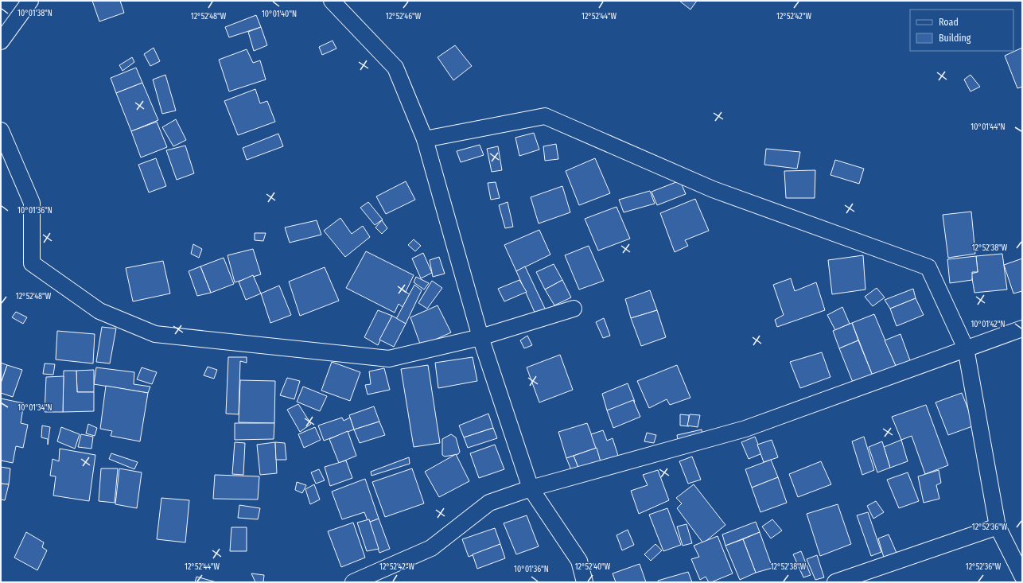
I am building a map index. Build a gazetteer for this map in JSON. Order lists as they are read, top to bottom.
{
  "legend": ["Road", "Building"],
  "coordinates": [
    "10°01'38\"N",
    "10°01'40\"N",
    "12°52'48\"W",
    "12°52'46\"W",
    "12°52'44\"W",
    "12°52'42\"W",
    "10°01'44\"N",
    "10°01'36\"N",
    "12°52'38\"W",
    "10°01'42\"N",
    "10°01'34\"N",
    "12°52'36\"W",
    "12°52'40\"W"
  ]
}
